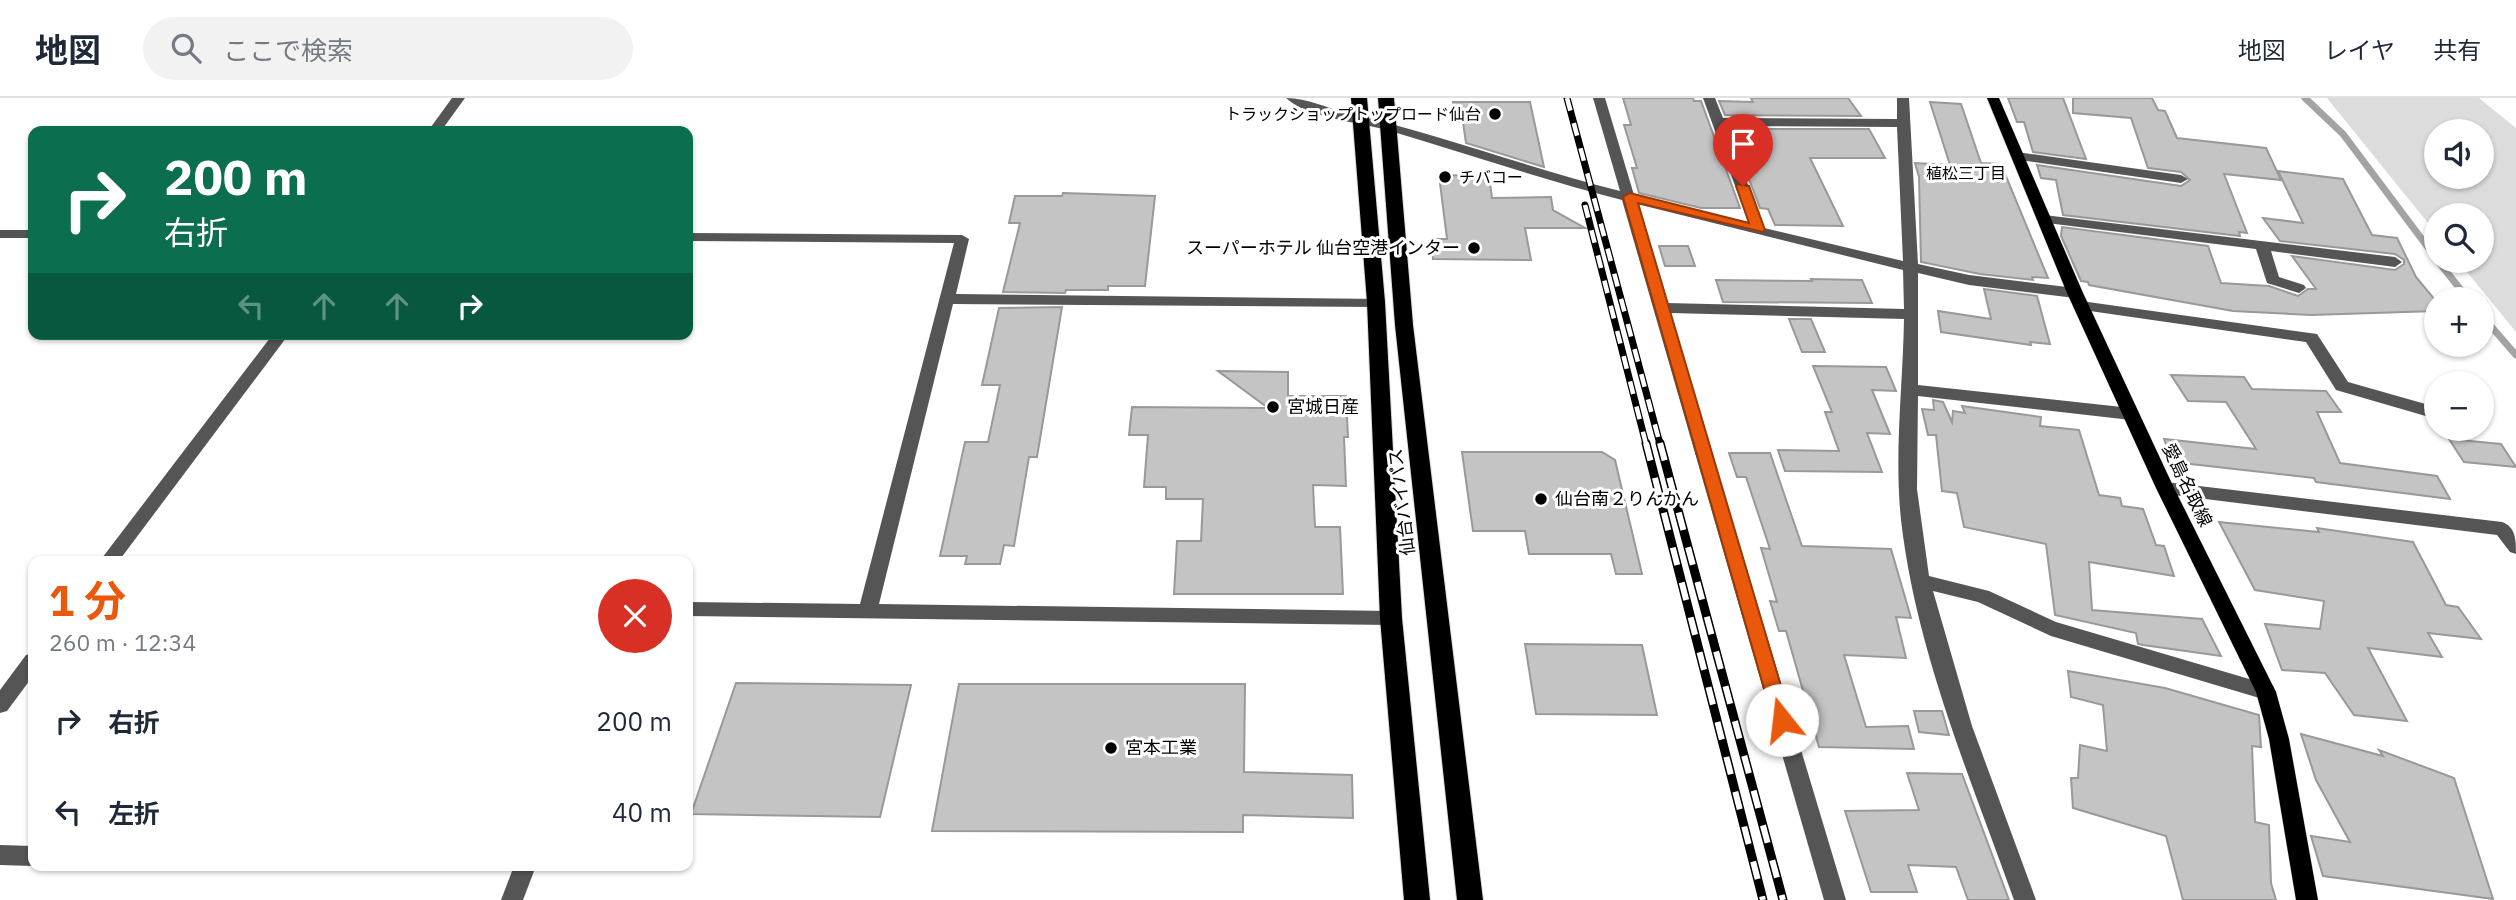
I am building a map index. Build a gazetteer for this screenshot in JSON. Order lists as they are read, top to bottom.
{
  "streets": {
    "highway": ["仙台バイパス"],
    "main road": ["愛島名取線"]
  },
  "districts": ["植松三丁目"],
  "places": [
    "トラックショップトップロード仙台",
    "チバコー",
    "スーパーホテル 仙台空港インター",
    "宮城日産",
    "仙台南２りんかん",
    "宮本工業"
  ],
  "page": {
    "header": "地図",
    "search": "ここで検索",
    "nav": ["地図", "レイヤ", "共有"],
    "map_buttons": ["+", "−"],
    "turn": ["200 m", "右折"],
    "heading": ["1 分", "260 m · 12:34"],
    "list": [
      {
        "name": "右折",
        "value": "200 m"
      },
      {
        "name": "左折",
        "value": "40 m"
      }
    ]
  }
}
